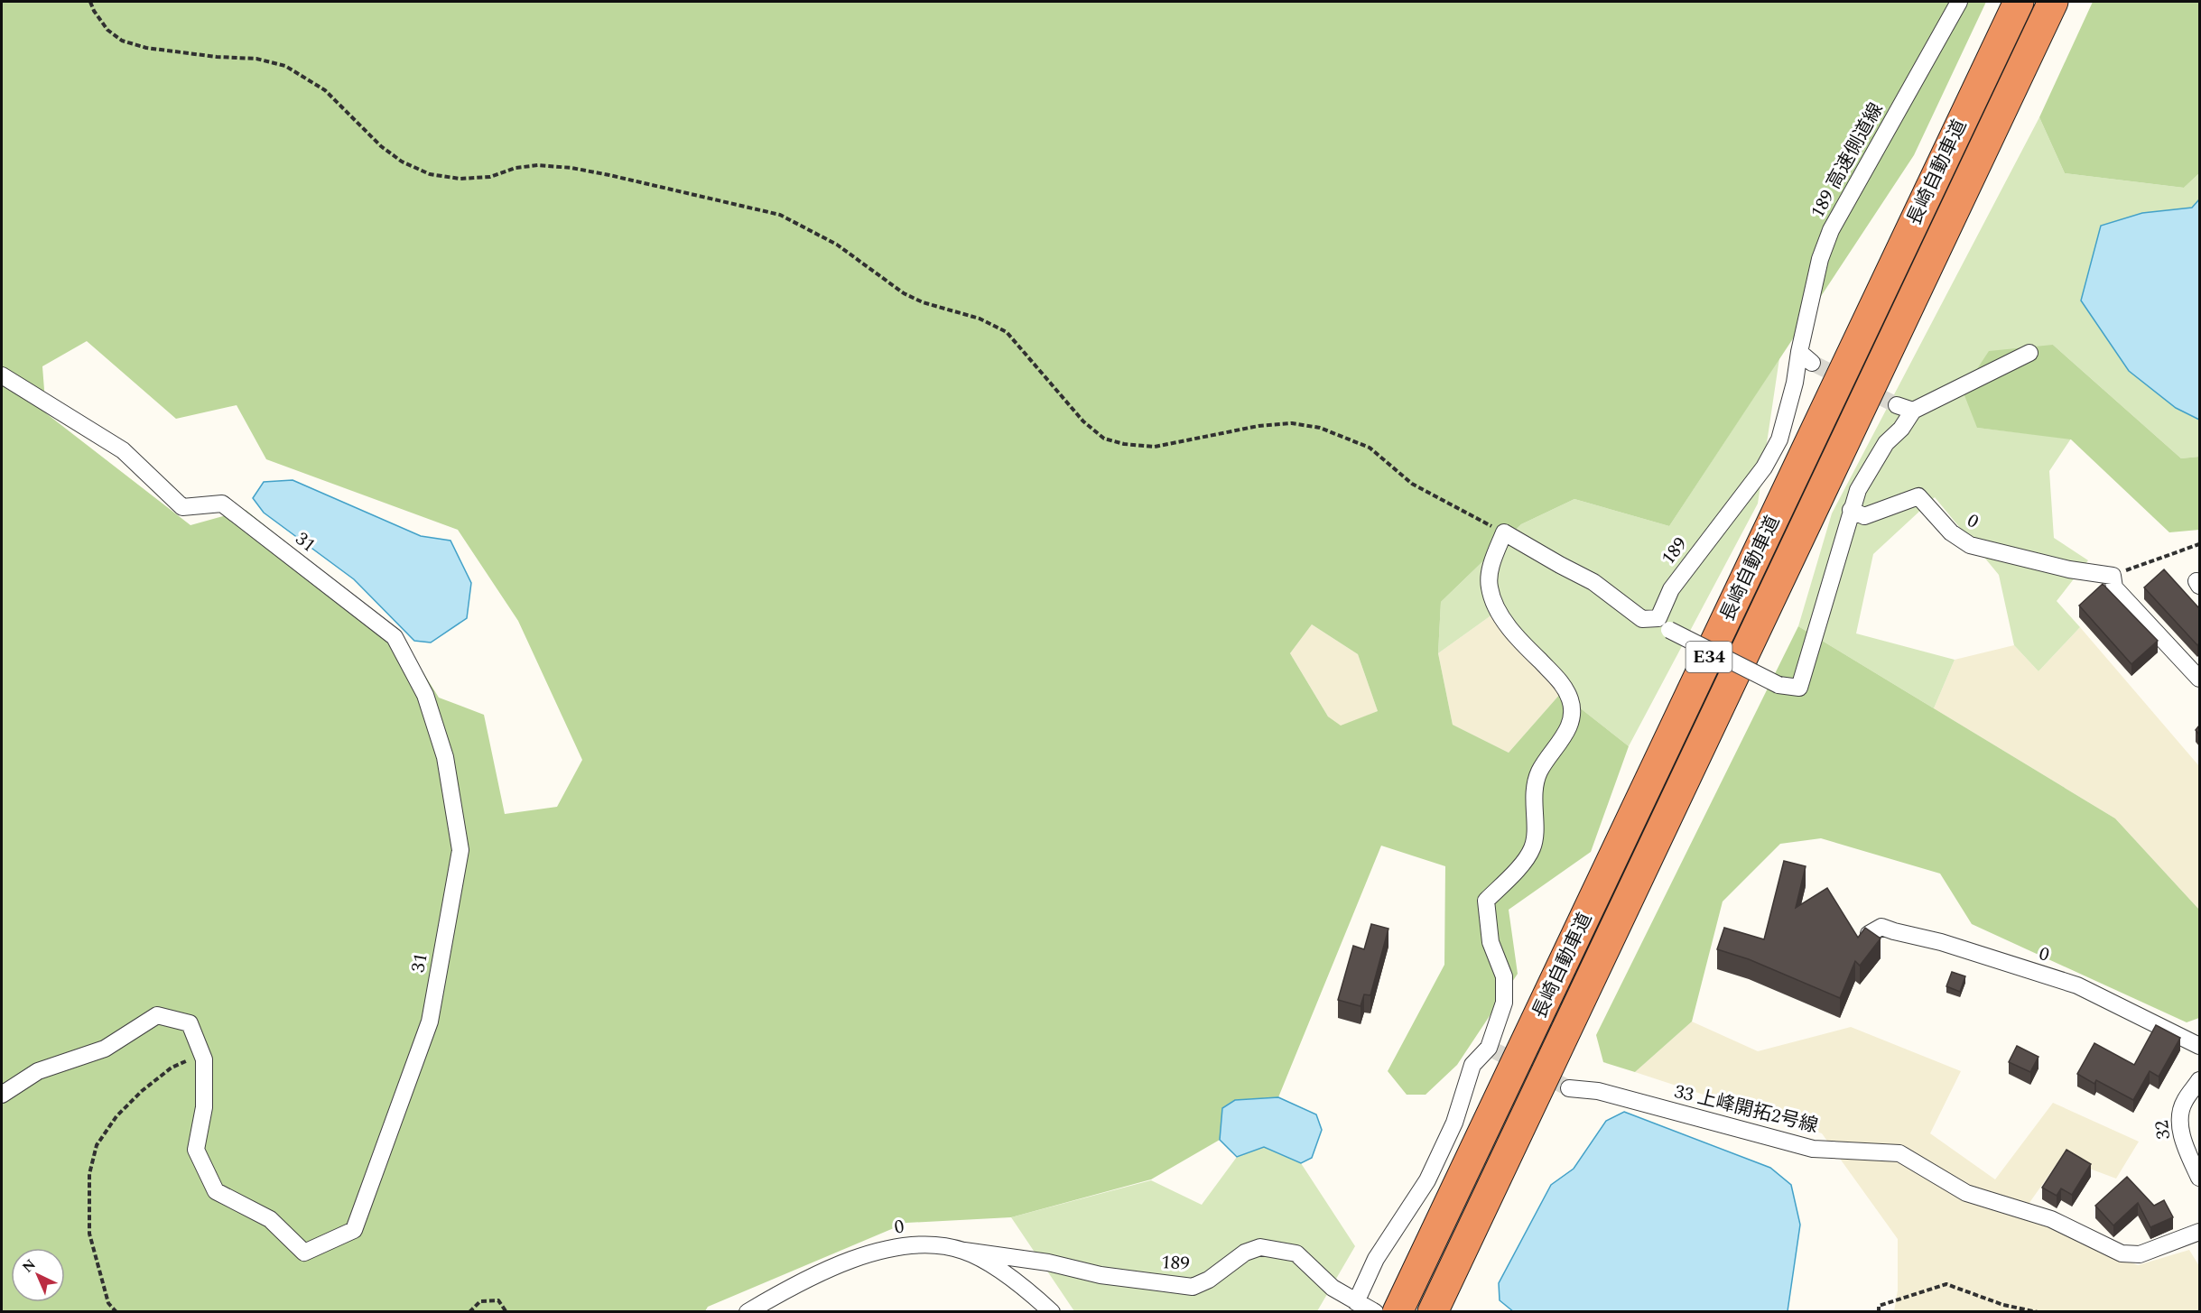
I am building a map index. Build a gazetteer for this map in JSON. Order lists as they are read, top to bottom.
{
  "streets": {
    "highway": ["長崎自動車道", "E34"],
    "street": [
      "189 高速側道線",
      "0",
      "31",
      "189",
      "33 上峰開拓2号線",
      "32"
    ]
  },
  "crossings": [
    ["189 高速側道線", "189"],
    ["0", "189"]
  ],
  "north": "top left"
}
